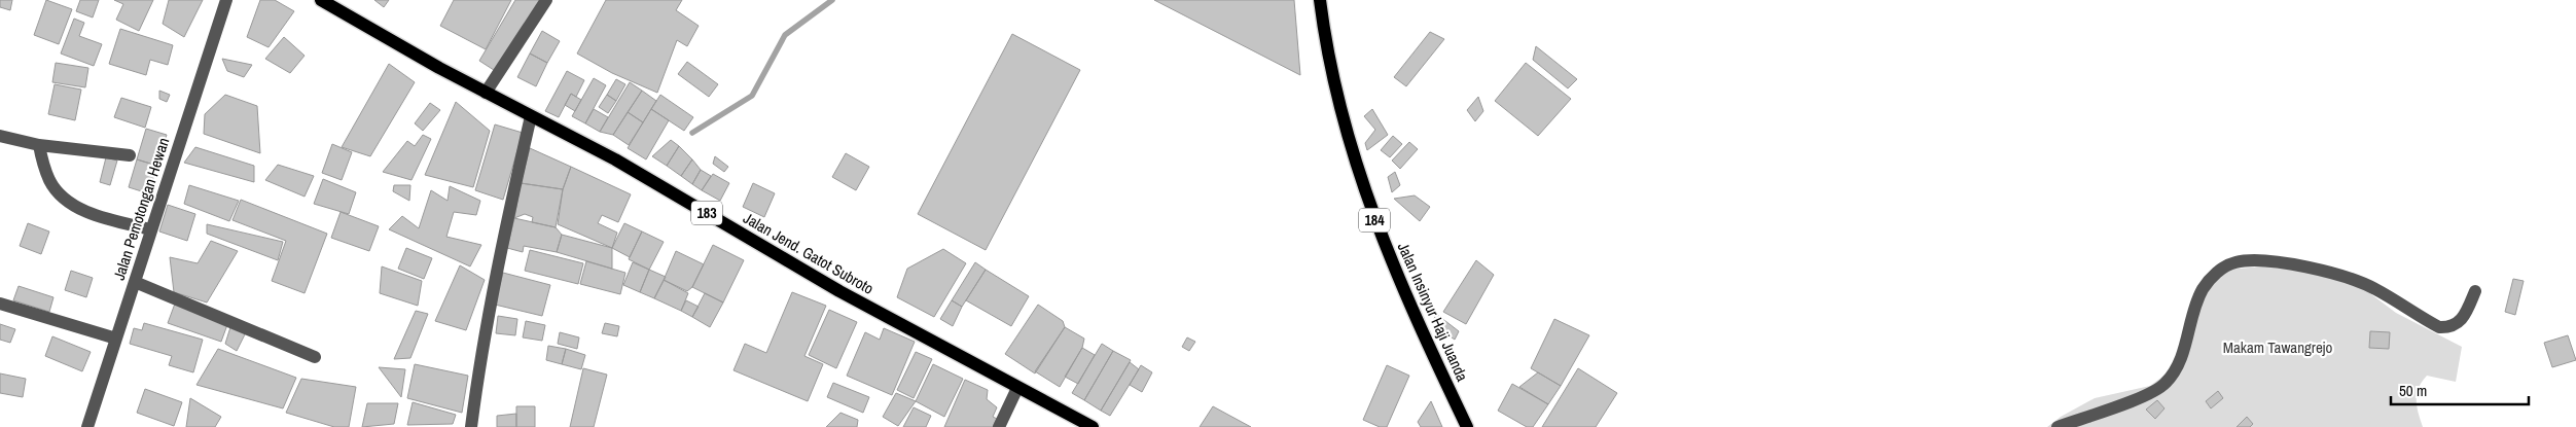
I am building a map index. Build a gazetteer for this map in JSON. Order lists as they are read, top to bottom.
{
  "streets": {
    "main road": [
      "183",
      "184",
      "Jalan Jend. Gatot Subroto",
      "Jalan Insinyur Haji Juanda"
    ],
    "street": ["Jalan Pemotongan Hewan"]
  },
  "parks": ["Makam Tawangrejo"],
  "scale_bar": "50 m"
}
